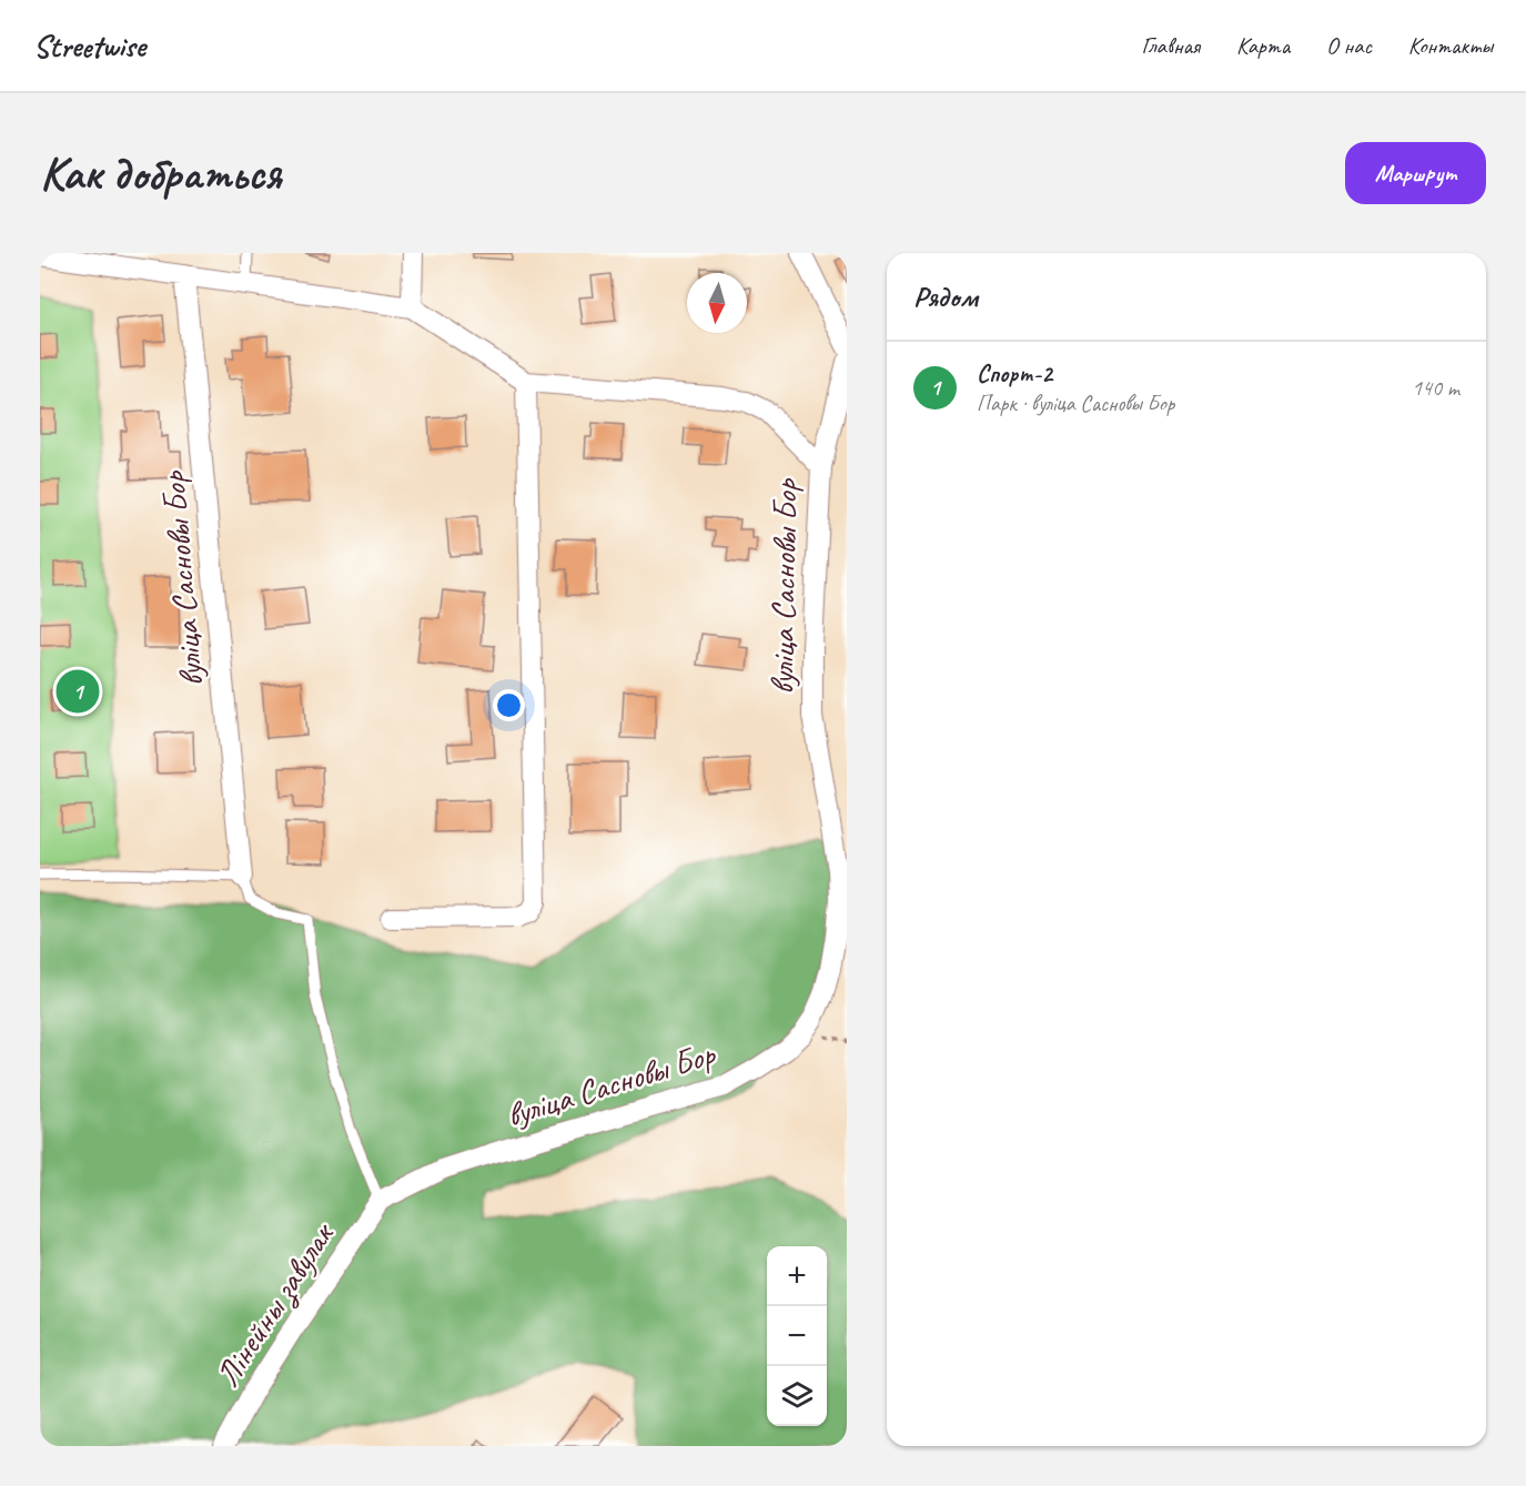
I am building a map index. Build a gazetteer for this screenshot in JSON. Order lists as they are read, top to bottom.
{
  "streets": {
    "street": ["вуліца Сасновы Бор", "Лінейны завулак"]
  },
  "crossings": [
    ["вуліца Сасновы Бор", "Лінейны завулак"]
  ],
  "north": "bottom",
  "page": {
    "header": "Streetwise",
    "nav": [
      "Главная",
      "Карта",
      "О нас",
      "Контакты"
    ],
    "buttons": "Маршрут",
    "title": "Как добраться",
    "heading": "Рядом",
    "list": [
      {
        "mark": "1",
        "name": "Спорт-2",
        "note": "Парк · вуліца Сасновы Бор",
        "value": "140 m"
      }
    ],
    "pins": "1",
    "map_buttons": ["+", "−"]
  }
}
